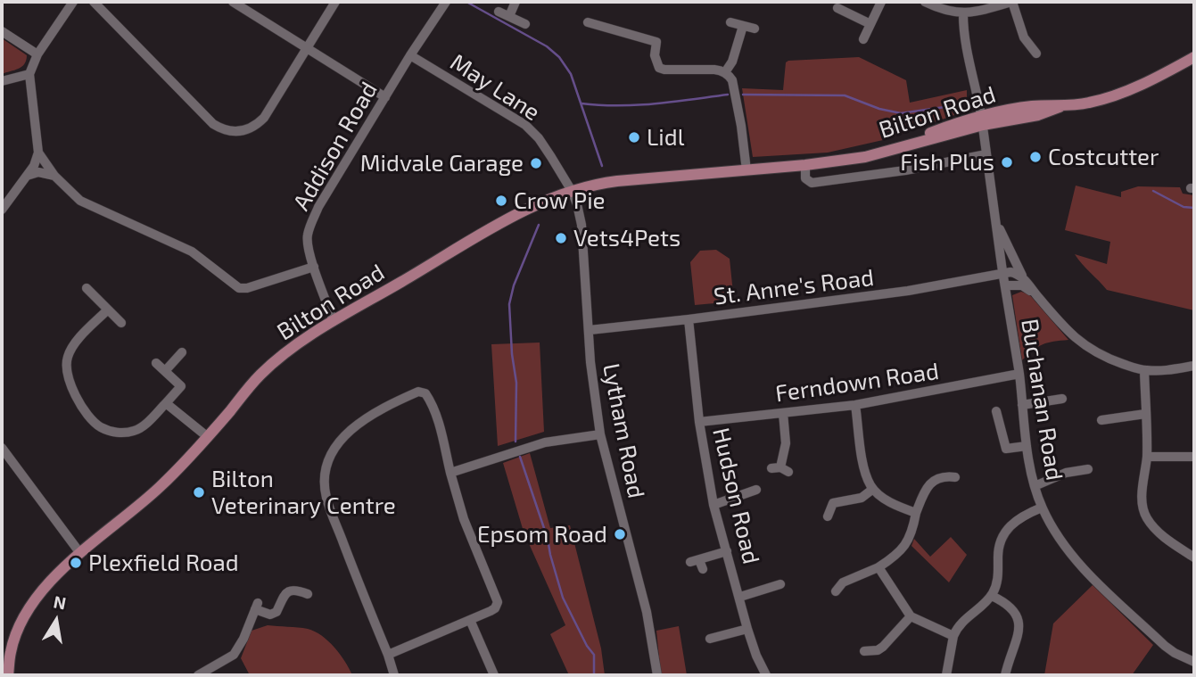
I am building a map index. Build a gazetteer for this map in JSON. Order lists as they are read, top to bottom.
{
  "streets": {
    "main road": ["Bilton Road"],
    "street": [
      "May Lane",
      "Addison Road",
      "St. Anne's Road",
      "Ferndown Road",
      "Buchanan Road",
      "Lytham Road",
      "Hudson Road"
    ]
  },
  "crossings": [
    ["May Lane", "Bilton Road"],
    ["May Lane", "Addison Road"],
    ["May Lane", "Lytham Road"],
    ["Bilton Road", "Addison Road"],
    ["Bilton Road", "Buchanan Road"],
    ["Bilton Road", "Lytham Road"],
    ["St. Anne's Road", "Buchanan Road"],
    ["St. Anne's Road", "Lytham Road"],
    ["St. Anne's Road", "Hudson Road"],
    ["Ferndown Road", "Buchanan Road"],
    ["Ferndown Road", "Hudson Road"]
  ],
  "places": [
    "Lidl",
    "Costcutter",
    "Fish Plus",
    "Midvale Garage",
    "Crow Pie",
    "Vets4Pets",
    "Bilton Veterinary Centre",
    "Epsom Road",
    "Plexfield Road"
  ],
  "north": "top"
}
